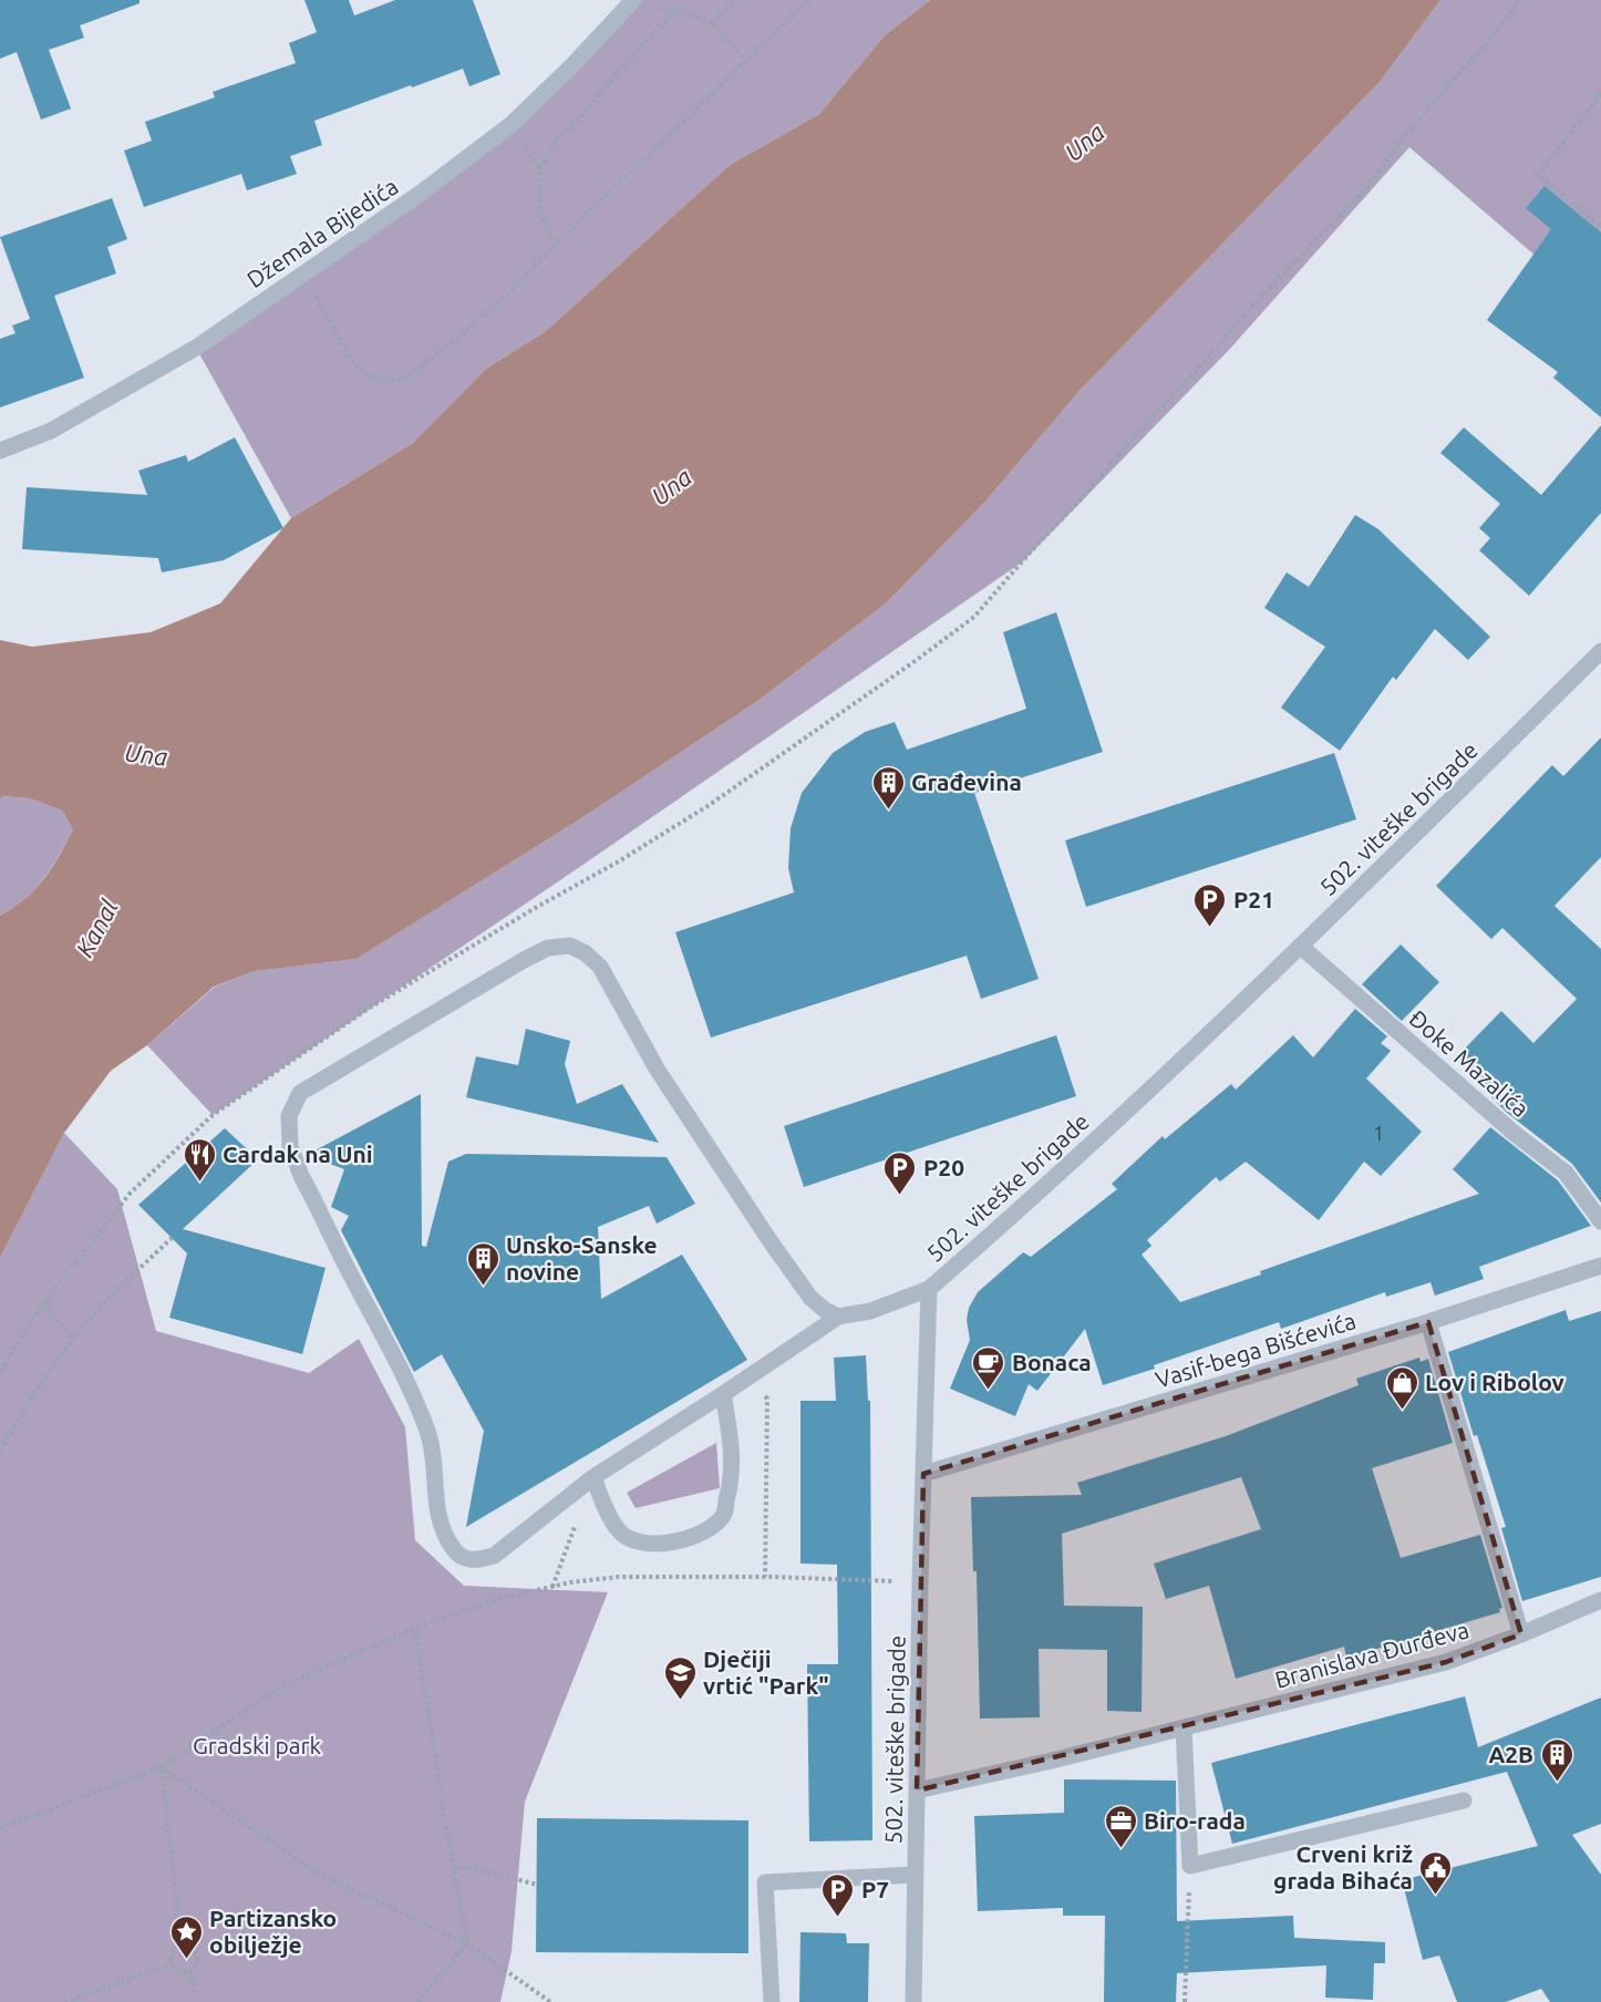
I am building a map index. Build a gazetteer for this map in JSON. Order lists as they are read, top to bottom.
{
  "streets": {
    "street": [
      "Džemala Bijedića",
      "502. viteške brigade",
      "Đoke Mazalića",
      "Vasif-bega Bišćevića",
      "Branislava Đurđeva"
    ]
  },
  "crossings": [
    ["502. viteške brigade", "Đoke Mazalića"],
    ["502. viteške brigade", "Vasif-bega Bišćevića"],
    ["502. viteške brigade", "Branislava Đurđeva"]
  ],
  "water": ["Una", "Kanal"],
  "parks": ["Gradski park"],
  "places": {
    "building": ["Građevina", "Unsko-Sanske novine", "A2B"],
    "parking": ["P21", "P20", "P7"],
    "restaurant": ["Cardak na Uni"],
    "cafe": ["Bonaca"],
    "shop": ["Lov i Ribolov"],
    "school or university": ["Dječiji vrtić \"Park\""],
    "office": ["Biro-rada"],
    "public building": ["Crveni križ grada Bihaća"],
    "place": ["Partizansko obilježje"]
  },
  "house_numbers": ["1"]
}
